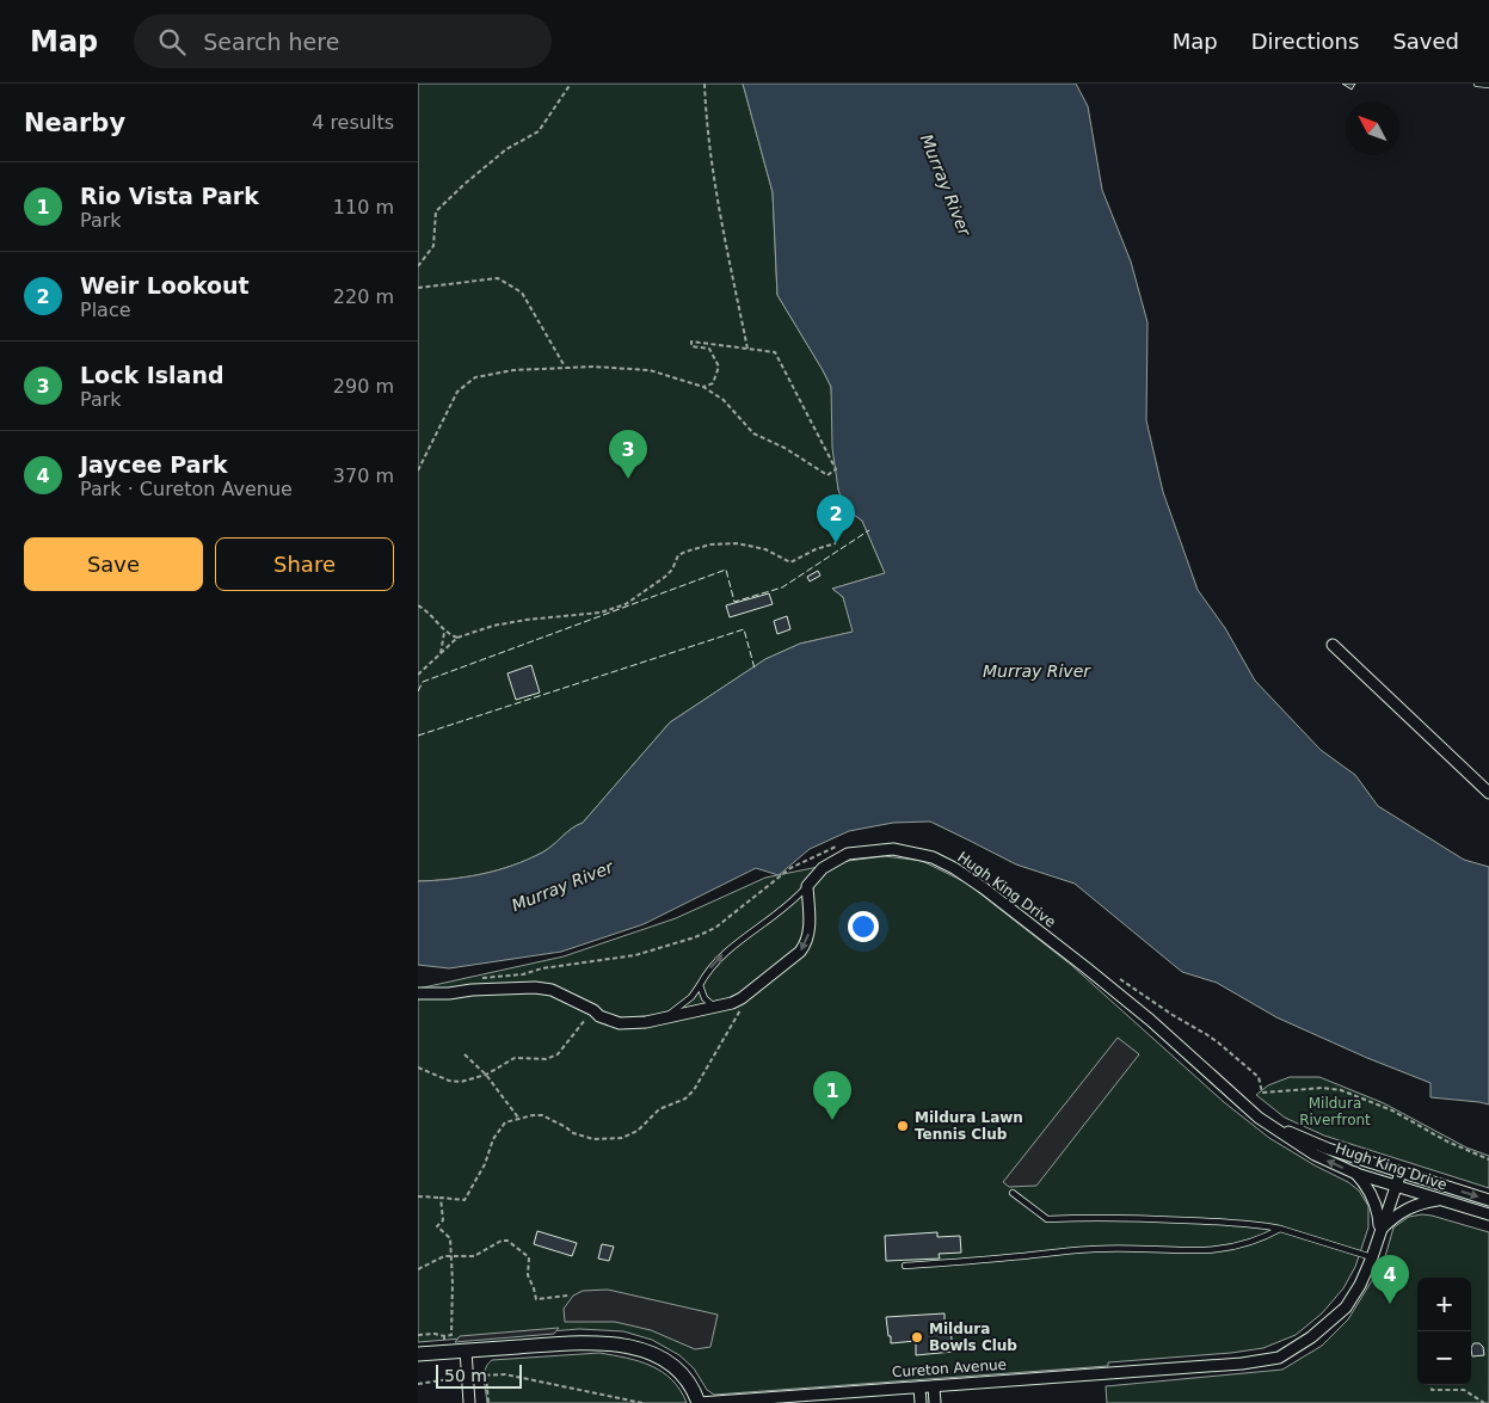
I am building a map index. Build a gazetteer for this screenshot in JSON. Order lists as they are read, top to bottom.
{
  "streets": {
    "street": ["Hugh King Drive", "Cureton Avenue"]
  },
  "crossings": [
    ["Hugh King Drive", "Cureton Avenue"]
  ],
  "water": ["Murray River"],
  "parks": ["Mildura Riverfront"],
  "places": ["Mildura Lawn Tennis Club", "Mildura Bowls Club"],
  "scale_bar": "50 m",
  "north": "top left",
  "page": {
    "header": "Map",
    "search": "Search here",
    "nav": ["Map", "Directions", "Saved"],
    "heading": ["Nearby", "4 results"],
    "list": [
      {
        "mark": "1",
        "name": "Rio Vista Park",
        "note": "Park",
        "value": "110 m"
      },
      {
        "mark": "2",
        "name": "Weir Lookout",
        "note": "Place",
        "value": "220 m"
      },
      {
        "mark": "3",
        "name": "Lock Island",
        "note": "Park",
        "value": "290 m"
      },
      {
        "mark": "4",
        "name": "Jaycee Park",
        "note": "Park · Cureton Avenue",
        "value": "370 m"
      }
    ],
    "pins": [
      "3",
      "2",
      "1",
      "4"
    ],
    "buttons": ["Save", "Share"],
    "map_buttons": ["+", "−"],
    "scale": "50 m"
  }
}
